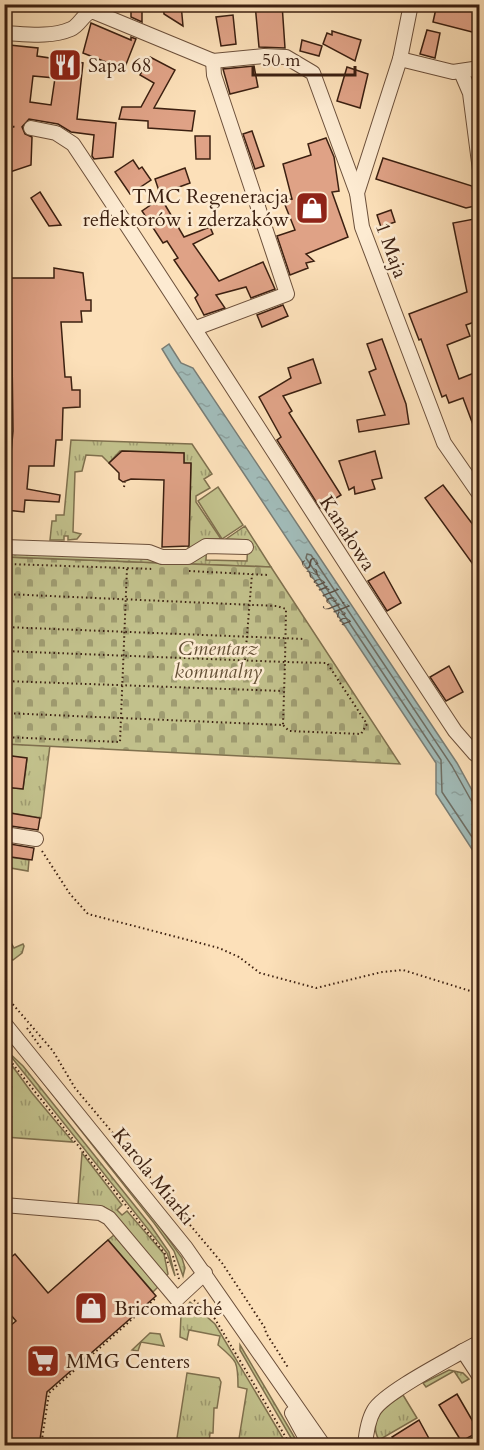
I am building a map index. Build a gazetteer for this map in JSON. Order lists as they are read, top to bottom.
{
  "streets": {
    "street": ["1 Maja", "Kanałowa", "Karola Miarki"]
  },
  "water": ["Szarlejka"],
  "parks": ["Cmentarz komunalny"],
  "places": {
    "restaurant": ["Sapa 68"],
    "shop": ["TMC Regeneracja reflektorów i zderzaków", "Bricomarché"],
    "supermarket": ["MMG Centers"]
  },
  "scale_bar": "50 m"
}
